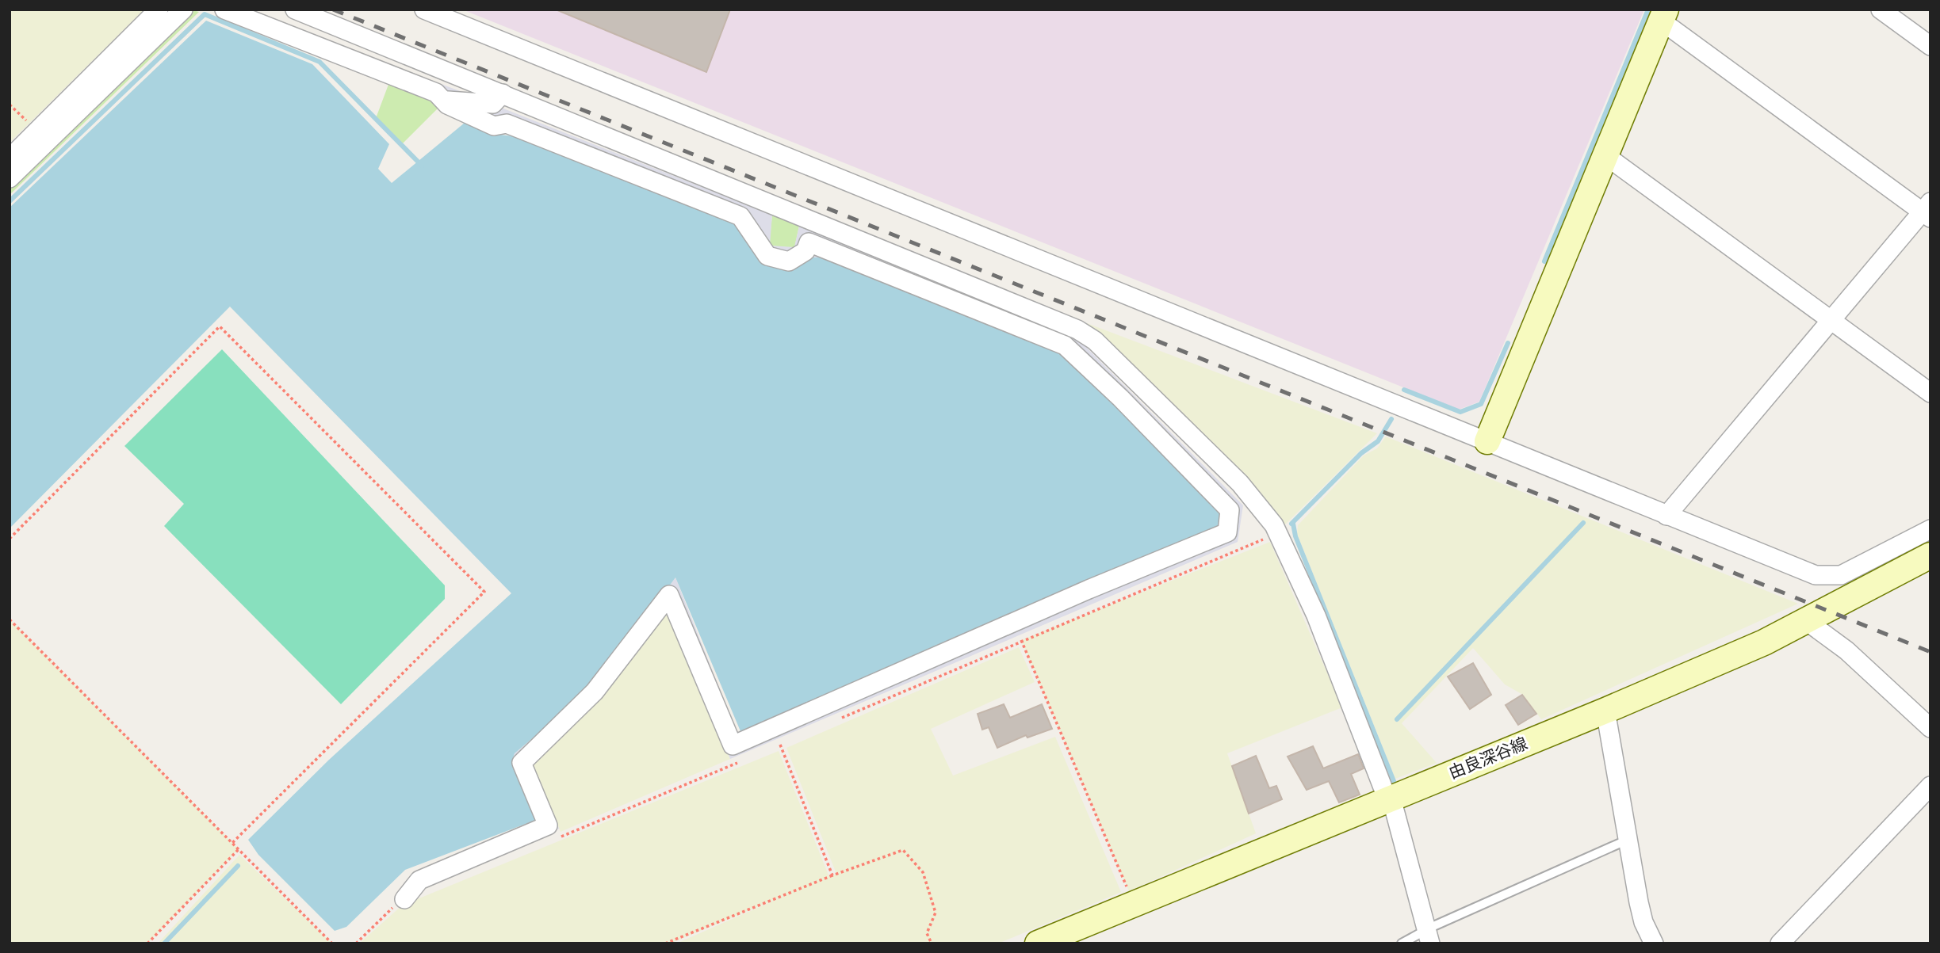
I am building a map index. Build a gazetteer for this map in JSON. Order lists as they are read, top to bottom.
{
  "streets": {
    "main road": ["由良深谷線"]
  }
}
